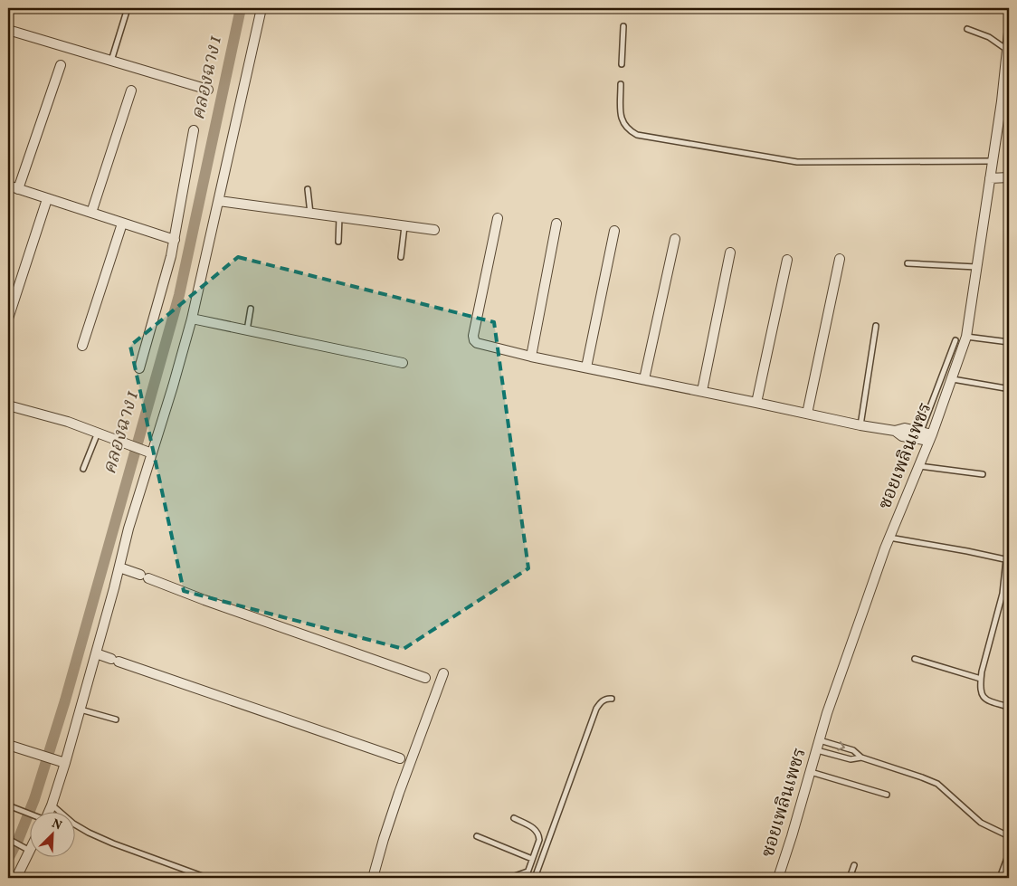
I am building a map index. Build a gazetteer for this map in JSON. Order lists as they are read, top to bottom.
{
  "streets": {
    "street": ["ซอยเพลินเพชร"]
  },
  "water": ["คลองฉาง 1"],
  "north": "top right"
}
